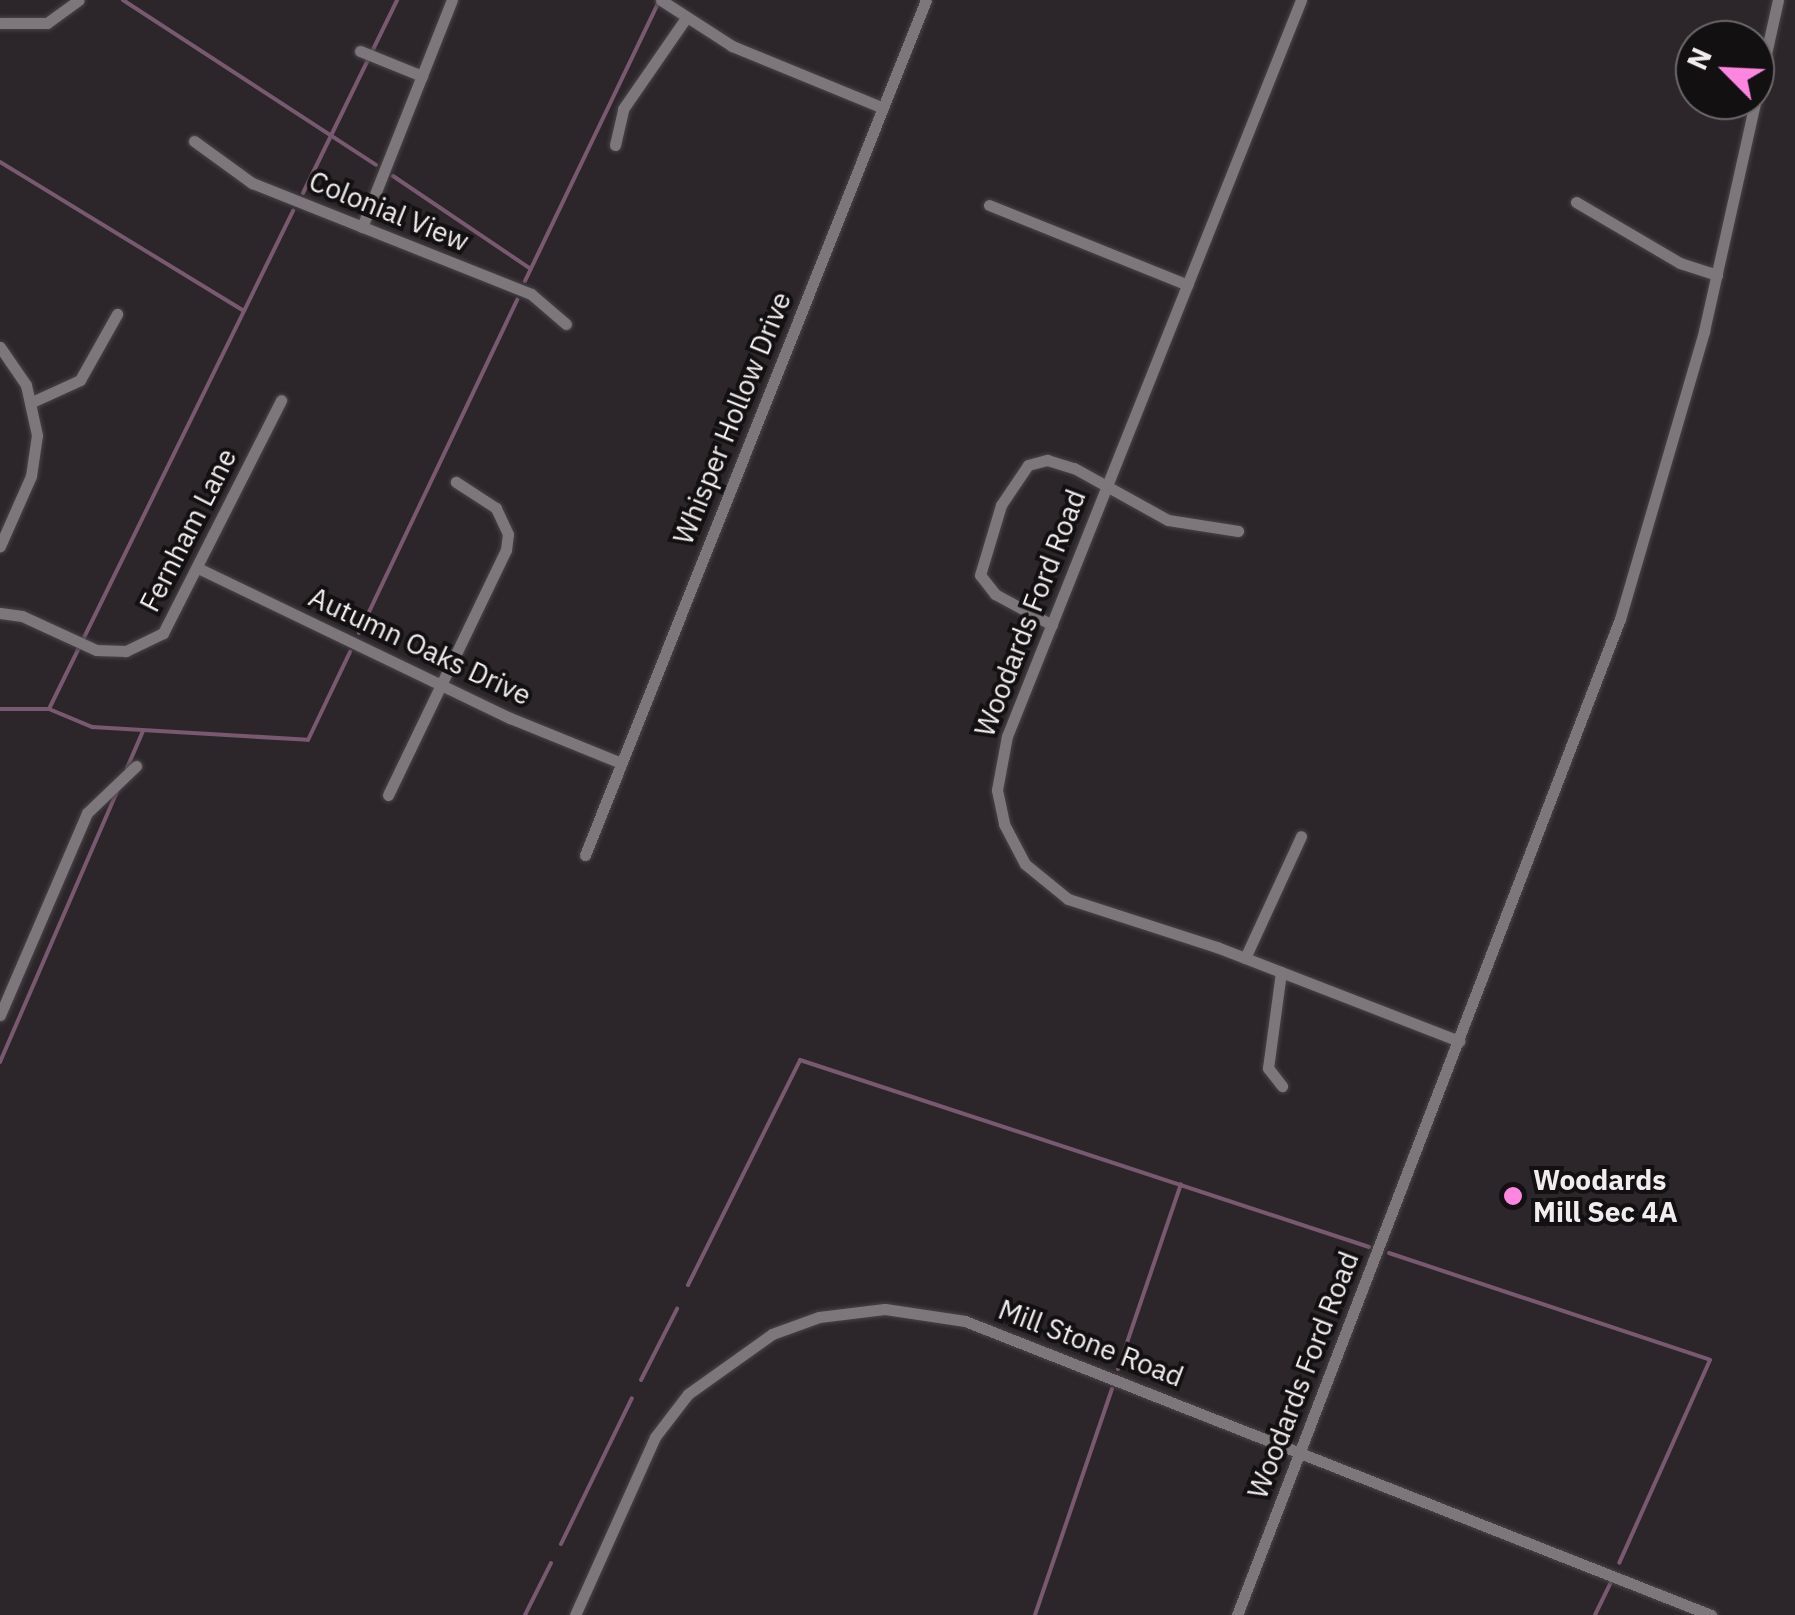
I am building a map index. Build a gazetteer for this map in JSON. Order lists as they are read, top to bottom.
{
  "streets": {
    "street": [
      "Colonial View",
      "Whisper Hollow Drive",
      "Fernham Lane",
      "Woodards Ford Road",
      "Autumn Oaks Drive",
      "Mill Stone Road"
    ]
  },
  "crossings": [
    ["Whisper Hollow Drive", "Autumn Oaks Drive"],
    ["Fernham Lane", "Autumn Oaks Drive"],
    ["Woodards Ford Road", "Mill Stone Road"]
  ],
  "places": ["Woodards Mill Sec 4A"],
  "north": "top left"
}
